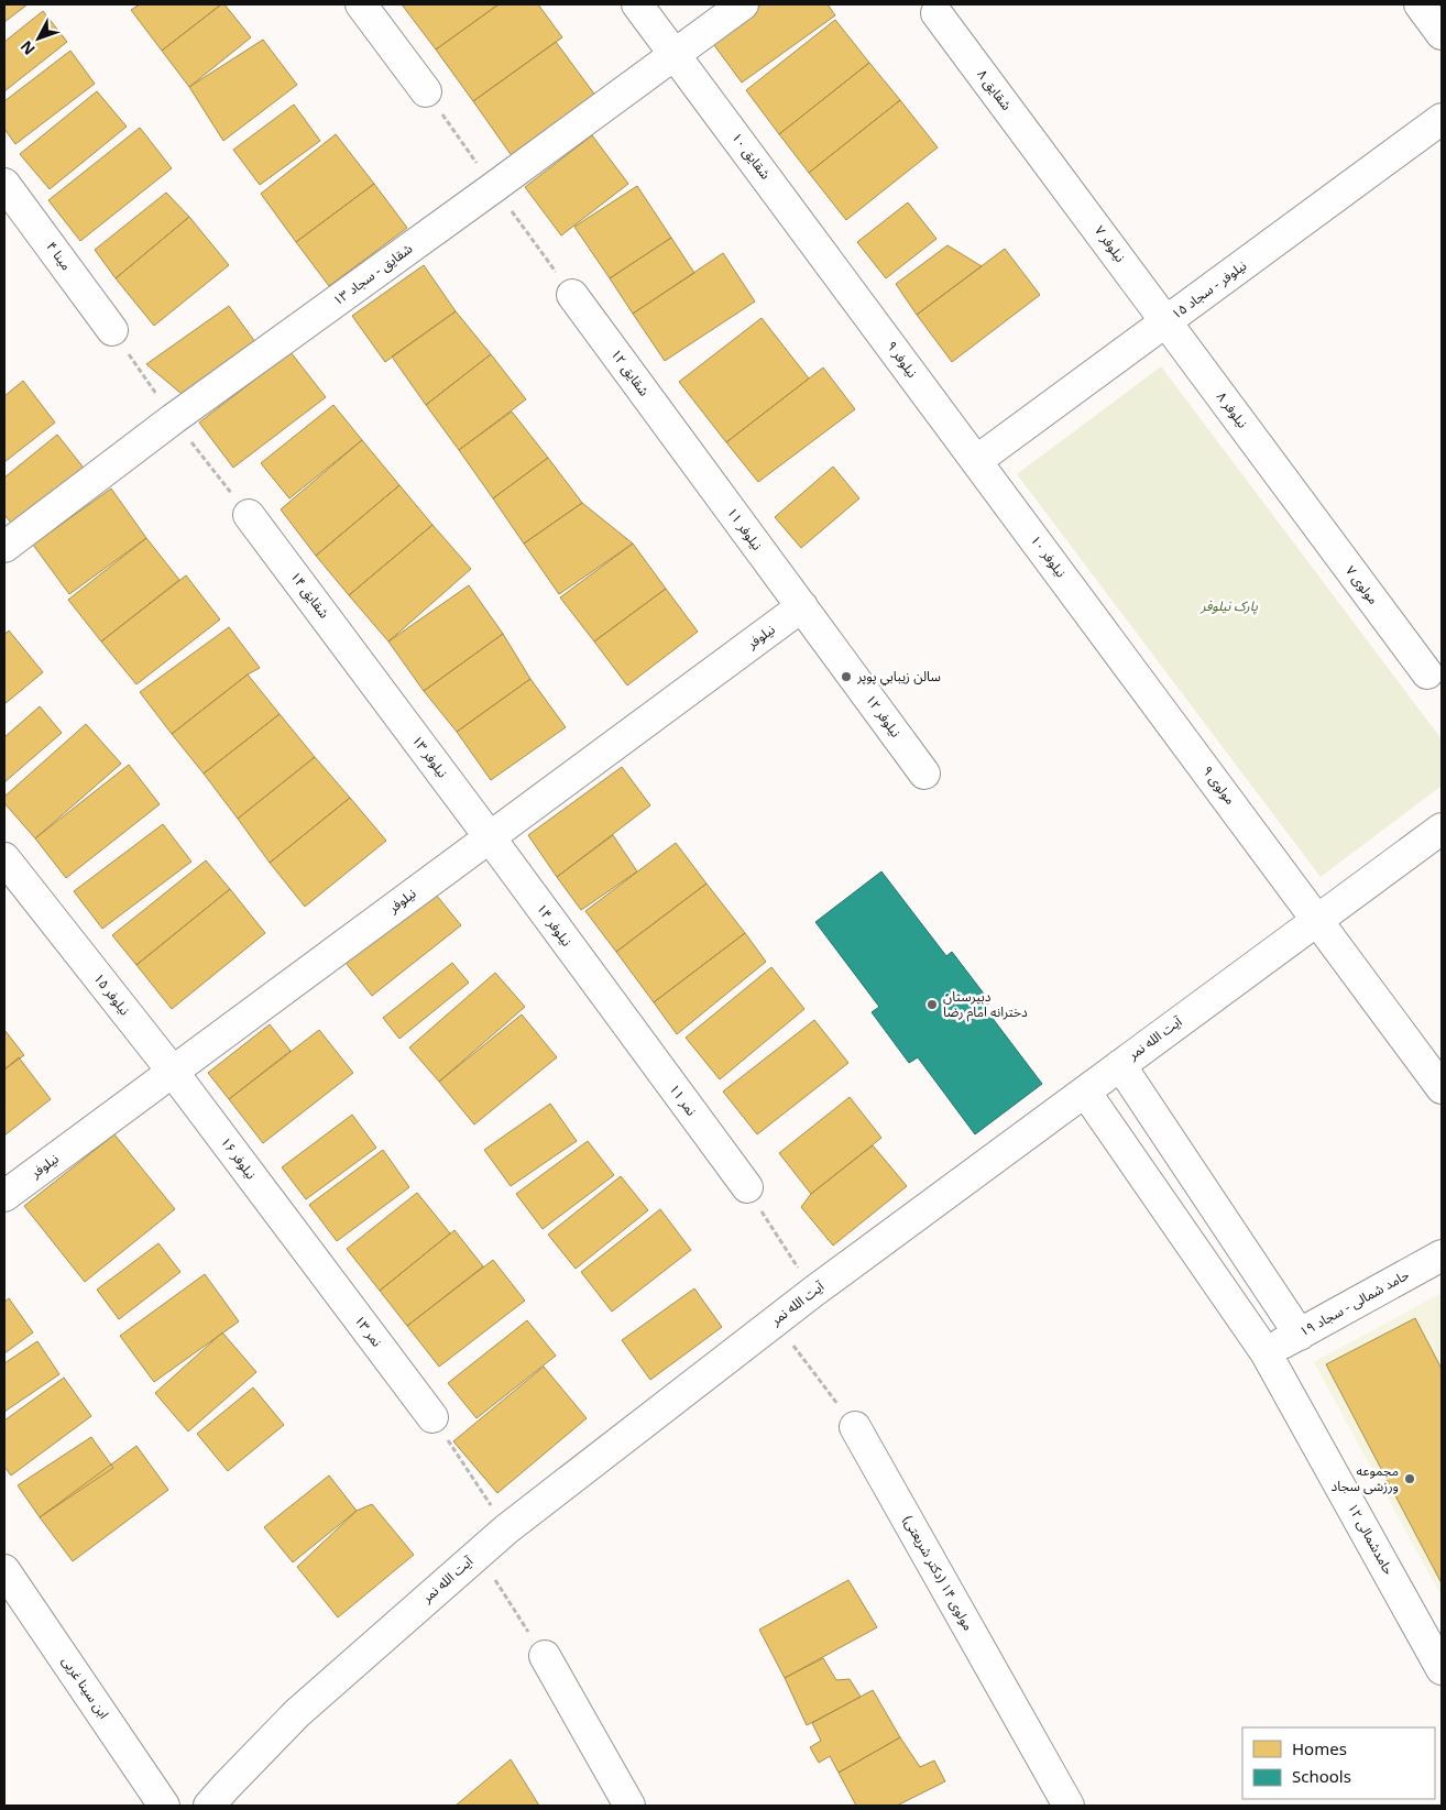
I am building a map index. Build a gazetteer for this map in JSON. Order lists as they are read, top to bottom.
{
  "streets": {
    "street": [
      "شقایق ۸",
      "شقایق ۱۰",
      "نیلوفر ۷",
      "مینا ۴",
      "شقایق - سجاد ۱۳",
      "نیلوفر - سجاد ۱۵",
      "نیلوفر ۹",
      "شقایق ۱۲",
      "نیلوفر ۸",
      "نیلوفر ۱۱",
      "نیلوفر ۱۰",
      "مولوی ۷",
      "شقایق ۱۴",
      "نیلوفر",
      "نیلوفر ۱۲",
      "نیلوفر ۱۳",
      "مولوی ۹",
      "نیلوفر ۱۴",
      "نیلوفر ۱۵",
      "آیت الله نمر",
      "نمر ۱۱",
      "نیلوفر ۱۶",
      "حامد شمالی - سجاد ۱۹",
      "نمر ۱۳",
      "حامدشمالی ۱۲",
      "مولوی ۱۴ (دکتر شریعتی)",
      "ابن سینا غربی"
    ]
  },
  "crossings": [
    ["شقایق ۸", "نیلوفر ۷"],
    ["شقایق ۱۰", "شقایق - سجاد ۱۳"],
    ["شقایق ۱۰", "نیلوفر ۹"],
    ["نیلوفر ۷", "نیلوفر - سجاد ۱۵"],
    ["نیلوفر ۷", "نیلوفر ۸"],
    ["نیلوفر - سجاد ۱۵", "نیلوفر ۹"],
    ["نیلوفر - سجاد ۱۵", "نیلوفر ۸"],
    ["نیلوفر - سجاد ۱۵", "نیلوفر ۱۰"],
    ["نیلوفر ۹", "نیلوفر ۱۰"],
    ["شقایق ۱۲", "نیلوفر ۱۱"],
    ["نیلوفر ۸", "مولوی ۷"],
    ["نیلوفر ۱۱", "نیلوفر"],
    ["نیلوفر ۱۱", "نیلوفر ۱۲"],
    ["نیلوفر ۱۰", "مولوی ۹"],
    ["شقایق ۱۴", "نیلوفر ۱۳"],
    ["نیلوفر", "نیلوفر ۱۲"],
    ["نیلوفر", "نیلوفر ۱۳"],
    ["نیلوفر", "نیلوفر ۱۴"],
    ["نیلوفر", "نیلوفر ۱۵"],
    ["نیلوفر", "نیلوفر ۱۶"],
    ["نیلوفر ۱۳", "نیلوفر ۱۴"],
    ["مولوی ۹", "آیت الله نمر"],
    ["نیلوفر ۱۴", "نمر ۱۱"],
    ["نیلوفر ۱۵", "نیلوفر ۱۶"],
    ["آیت الله نمر", "حامدشمالی ۱۲"],
    ["نیلوفر ۱۶", "نمر ۱۳"],
    ["حامد شمالی - سجاد ۱۹", "حامدشمالی ۱۲"]
  ],
  "parks": ["پارک نیلوفر"],
  "places": ["سالن زيبابي پوپر", "دبیرستان دخترانه امام رضا", "مجموعه ورزشی سجاد"],
  "legend": ["Homes", "Schools"],
  "north": "bottom left"
}
